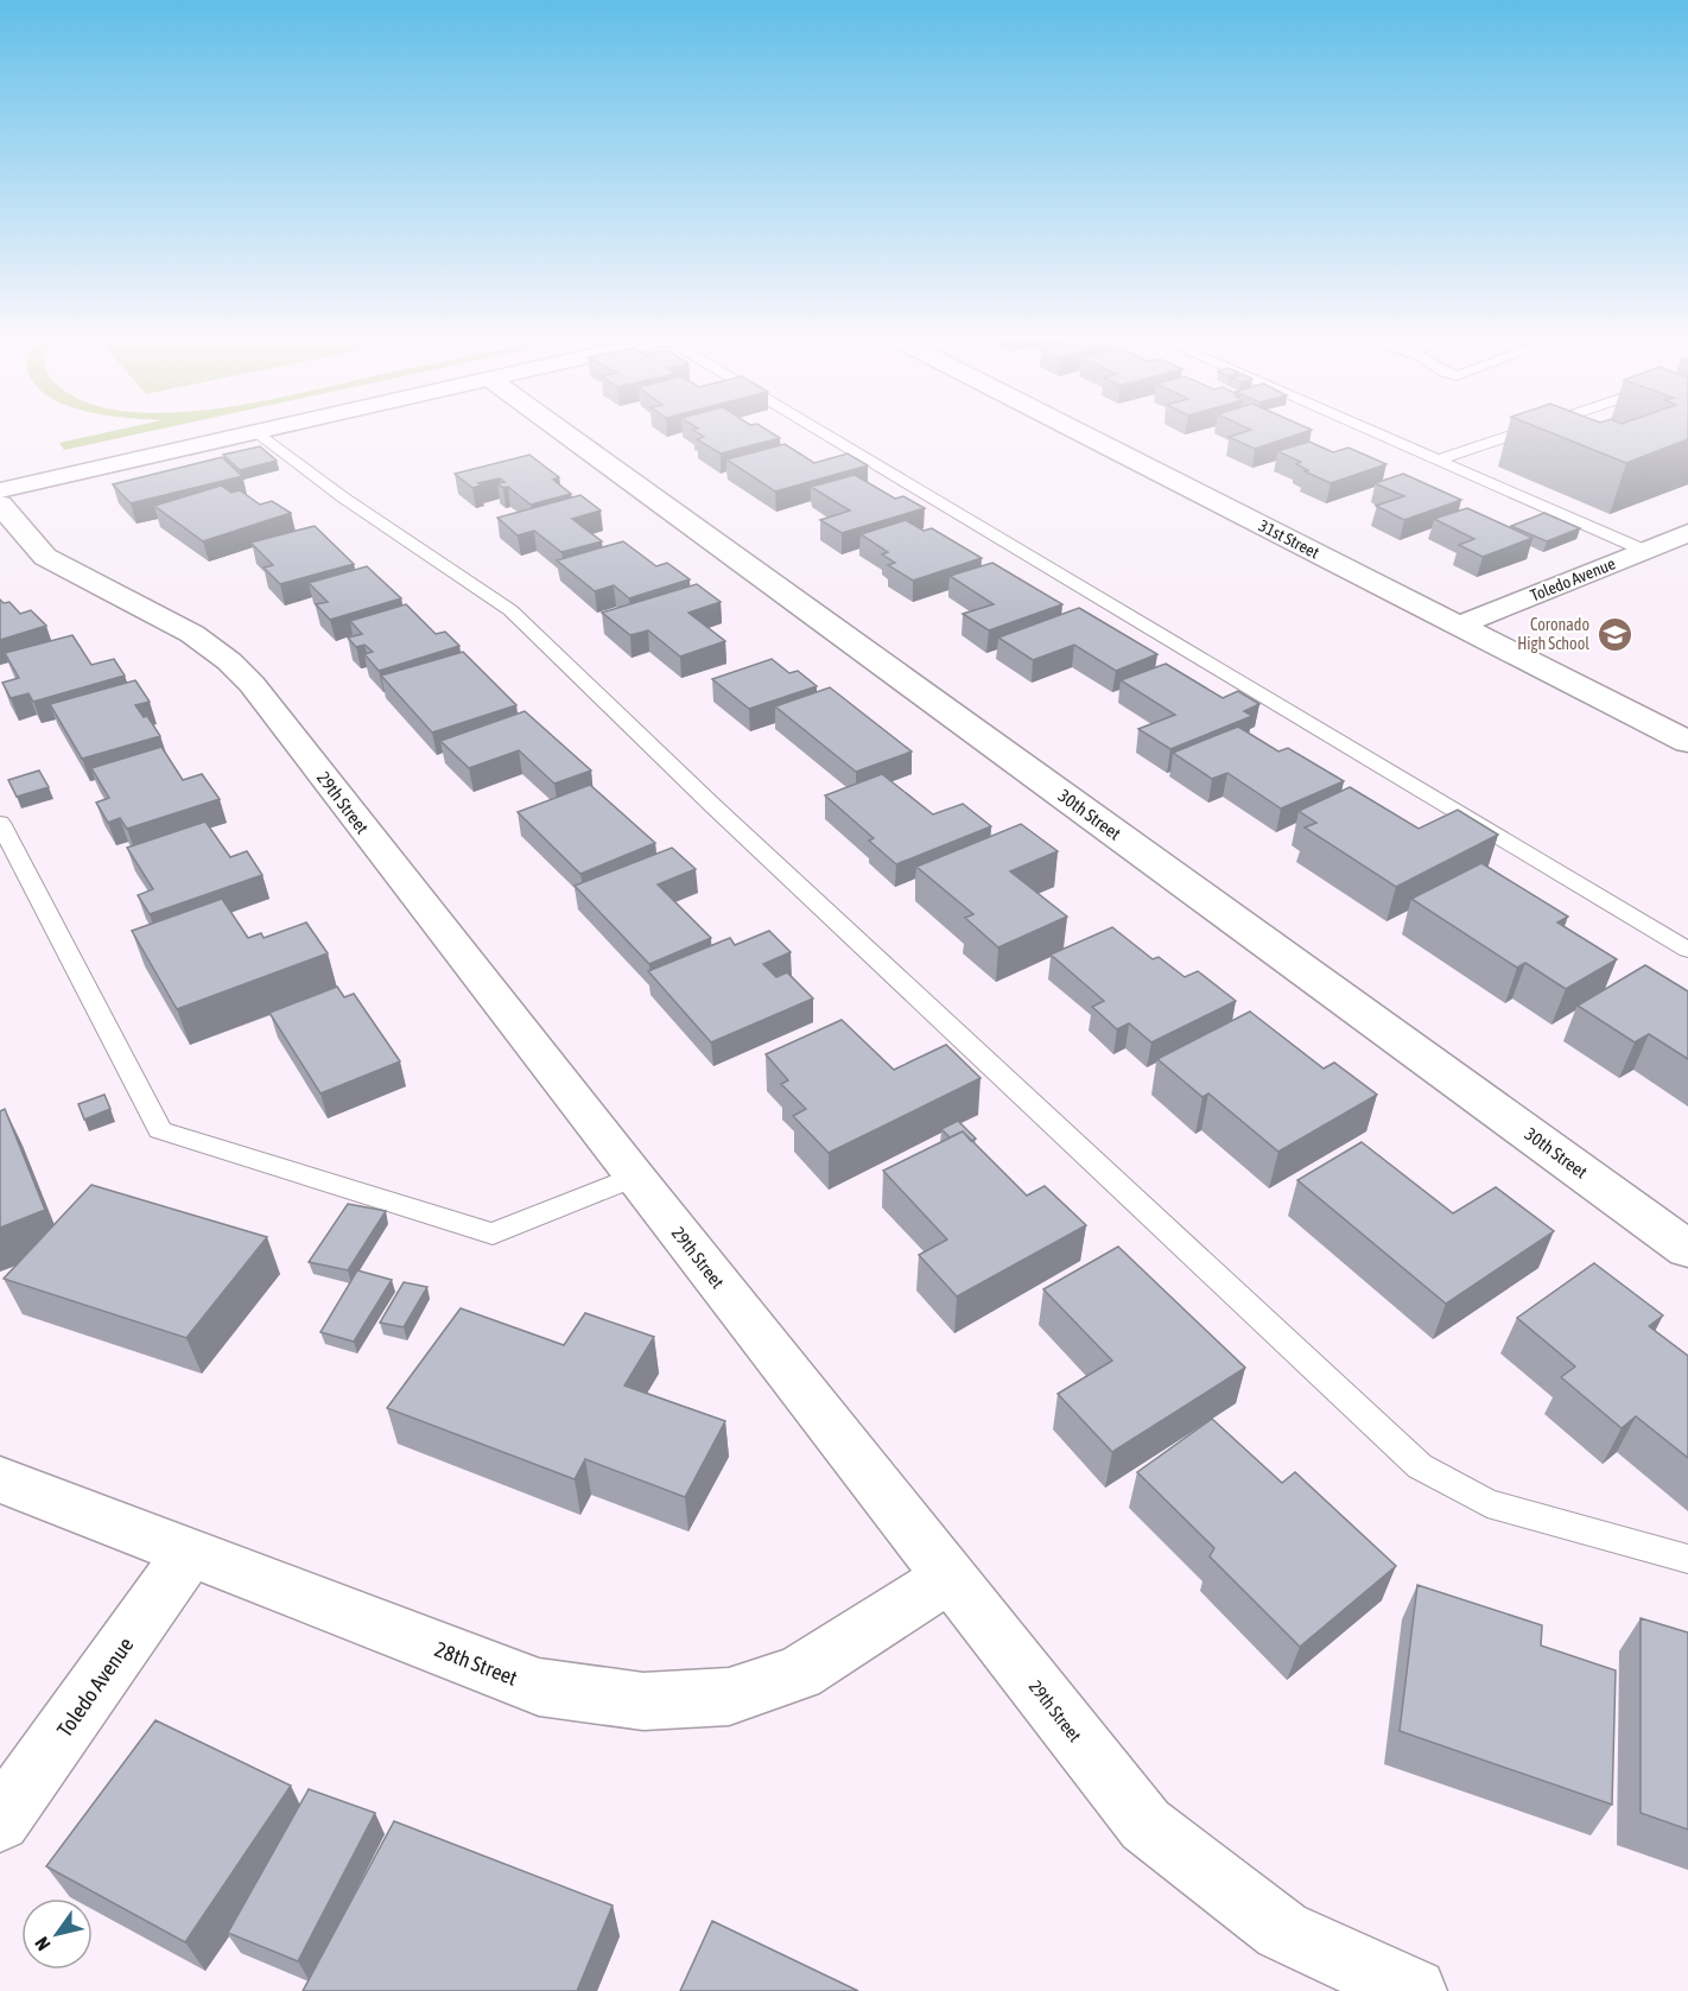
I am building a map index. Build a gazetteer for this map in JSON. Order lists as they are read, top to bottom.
{
  "streets": {
    "street": [
      "31st Street",
      "Toledo Avenue",
      "29th Street",
      "30th Street",
      "28th Street"
    ]
  },
  "crossings": [
    ["31st Street", "Toledo Avenue"],
    ["Toledo Avenue", "28th Street"],
    ["29th Street", "28th Street"]
  ],
  "places": {
    "school or university": ["Coronado High School"]
  },
  "north": "bottom left"
}
